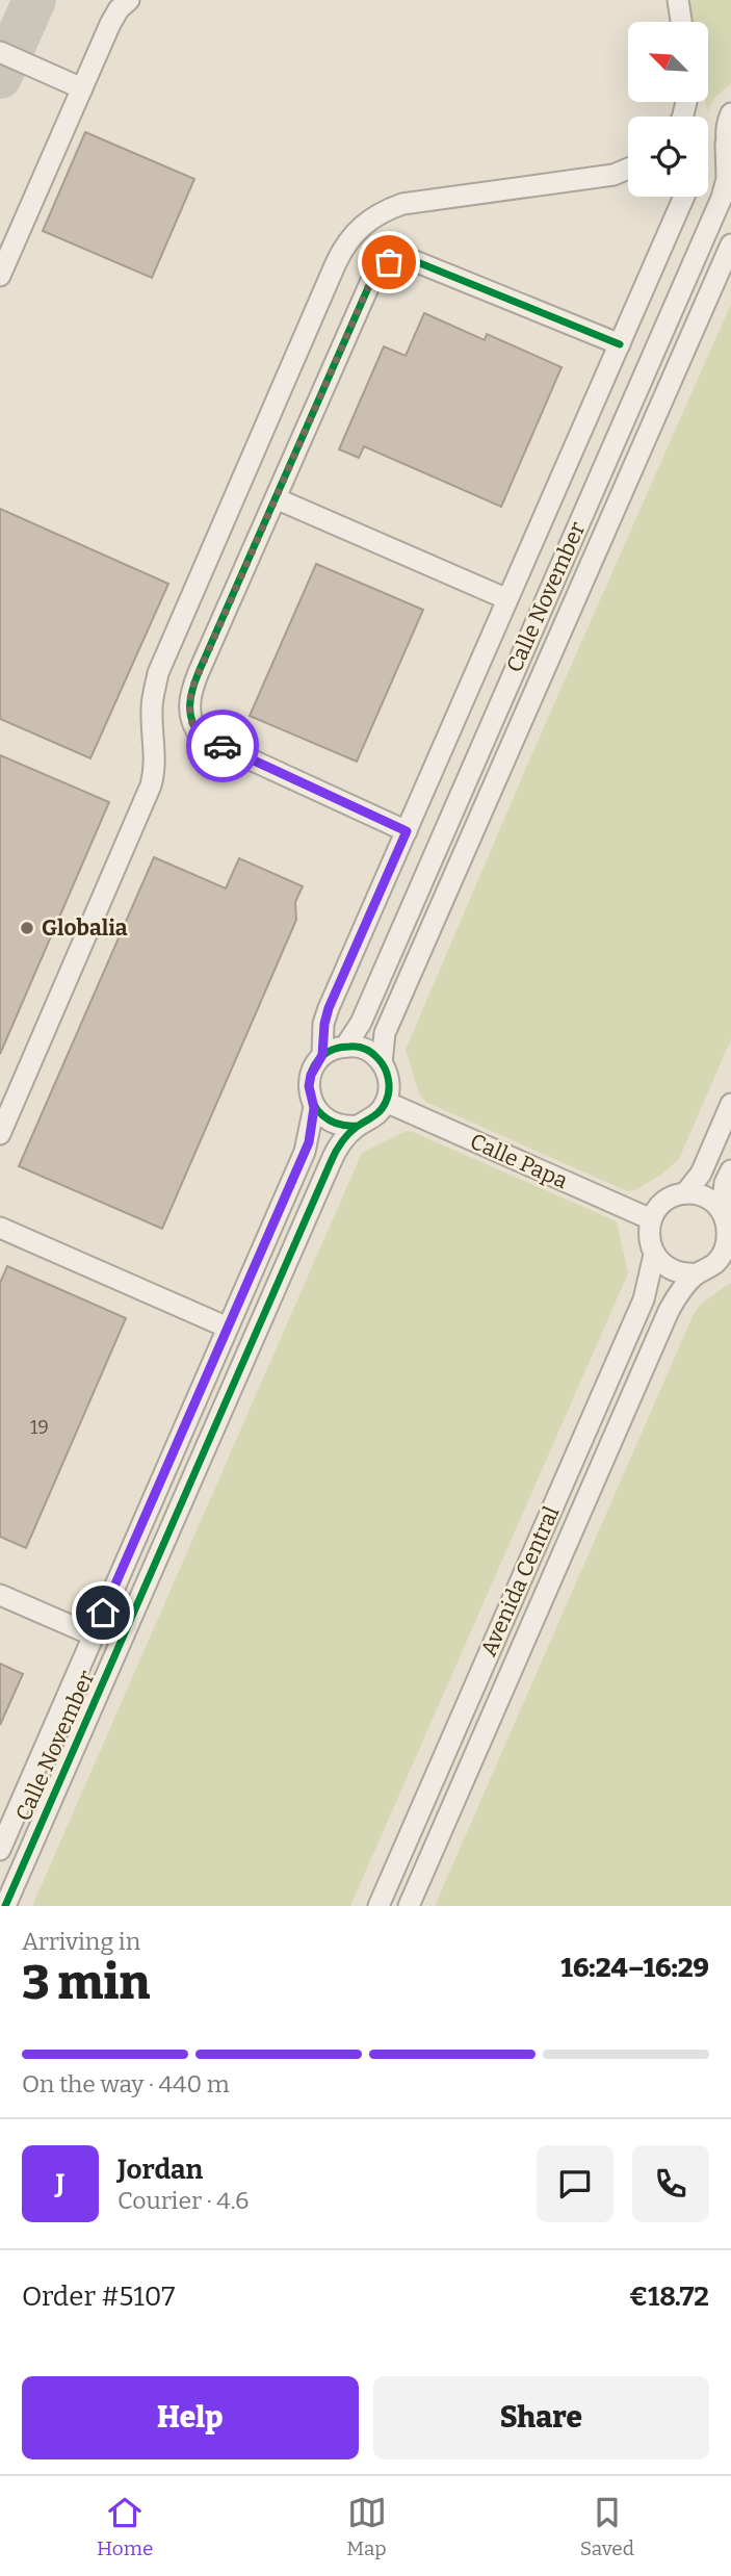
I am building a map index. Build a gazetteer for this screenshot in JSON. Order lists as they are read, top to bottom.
{
  "streets": {
    "street": ["Calle November", "Calle Papa", "Avenida Central"]
  },
  "crossings": [
    ["Calle November", "Calle Papa"],
    ["Calle Papa", "Avenida Central"]
  ],
  "places": ["Globalia"],
  "house_numbers": ["19"],
  "north": "top left",
  "page": {
    "heading": ["3 min", "Arriving in", "16:24–16:29"],
    "panel": [
      "Jordan",
      "Courier · 4.6",
      "Order #5107",
      "€18.72"
    ],
    "bar": "On the way · 440 m",
    "round": "J",
    "buttons": ["Help", "Share"],
    "tabs": ["Home", "Map", "Saved"]
  }
}
